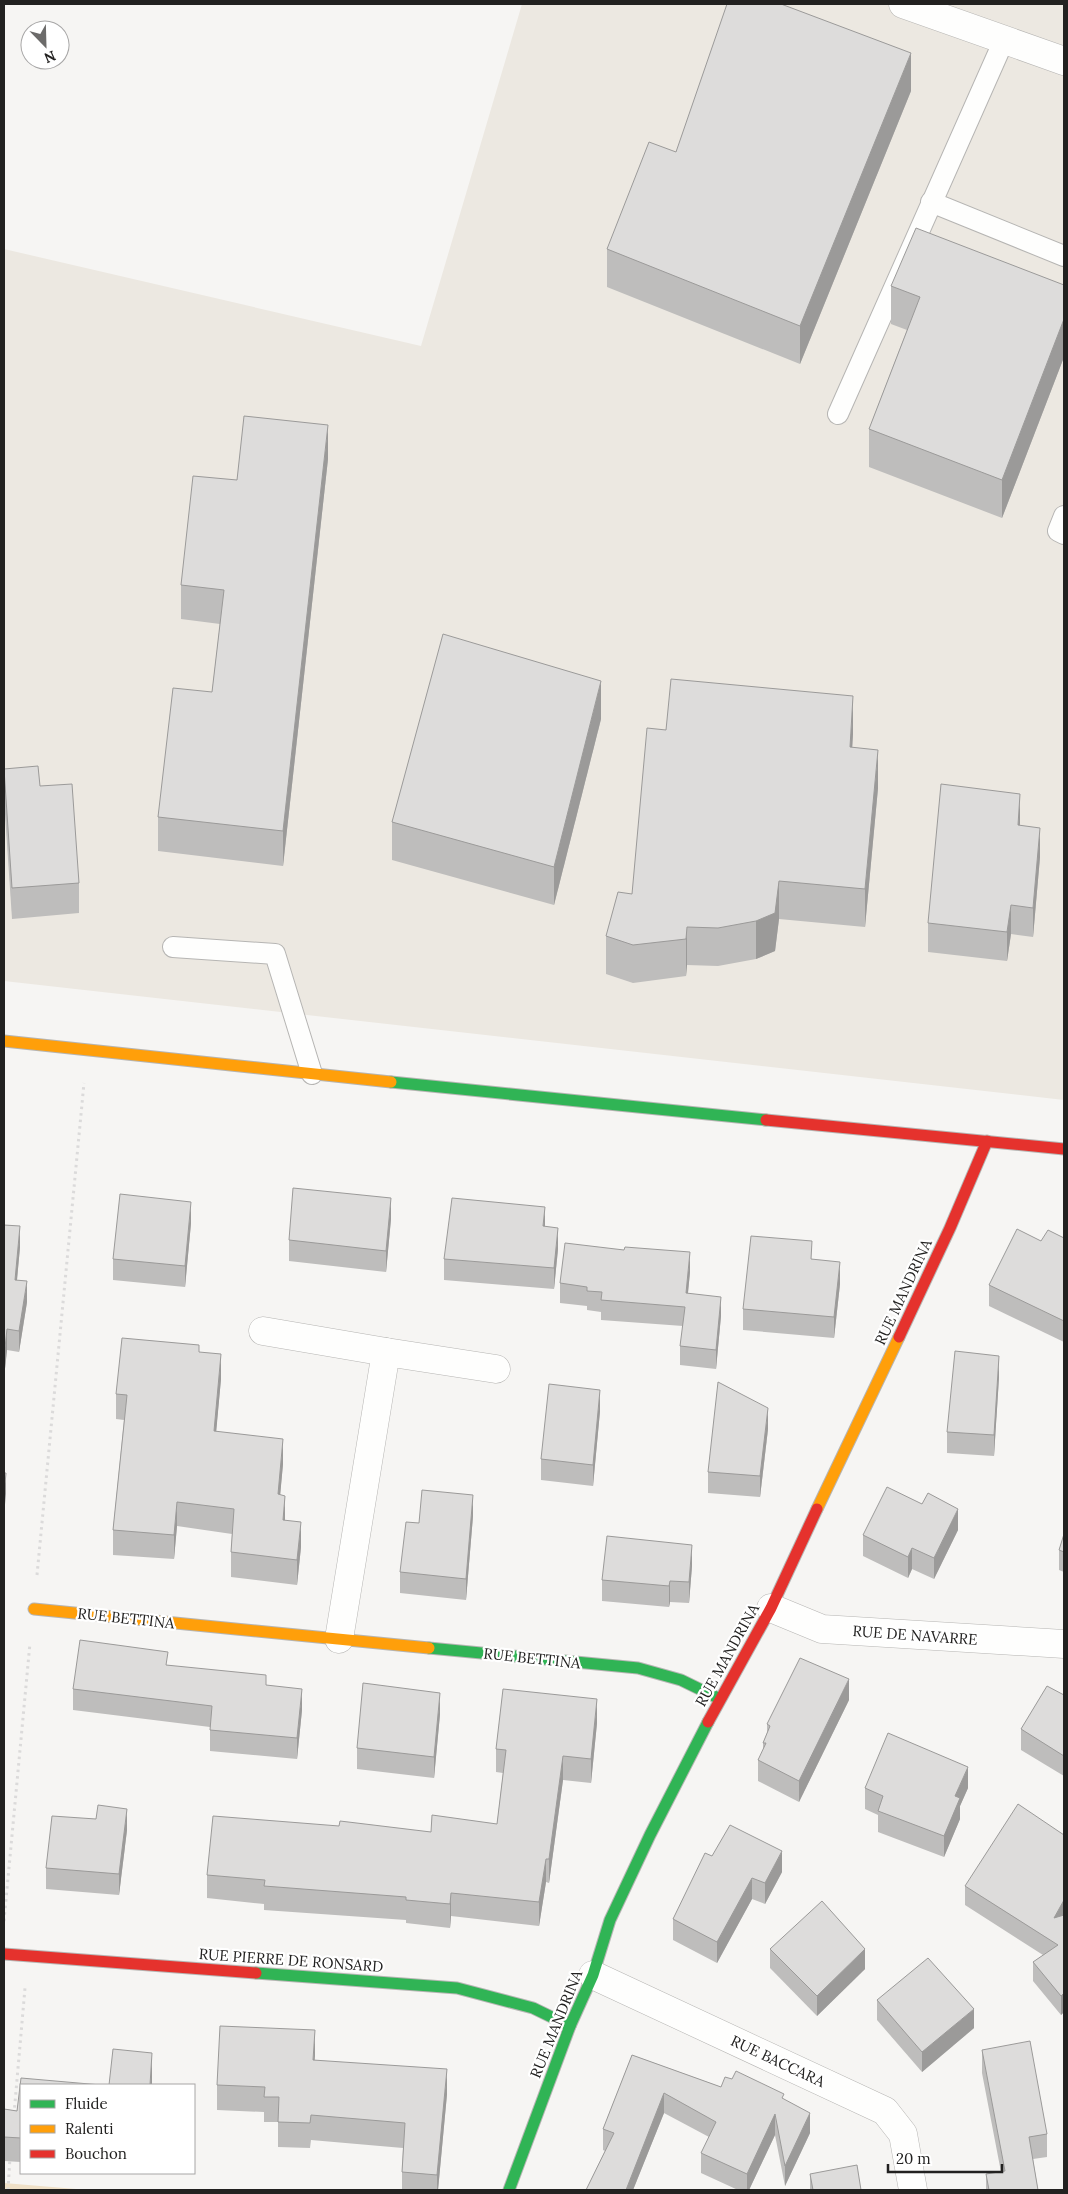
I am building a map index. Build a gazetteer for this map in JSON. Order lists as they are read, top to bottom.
{
  "streets": {
    "street": [
      "RUE MANDRINA",
      "RUE BETTINA",
      "RUE DE NAVARRE",
      "RUE PIERRE DE RONSARD",
      "RUE BACCARA"
    ]
  },
  "crossings": [
    ["RUE MANDRINA", "RUE BETTINA"],
    ["RUE MANDRINA", "RUE DE NAVARRE"],
    ["RUE MANDRINA", "RUE PIERRE DE RONSARD"],
    ["RUE MANDRINA", "RUE BACCARA"]
  ],
  "legend": ["Fluide", "Ralenti", "Bouchon"],
  "scale_bar": "20 m",
  "north": "bottom right"
}
